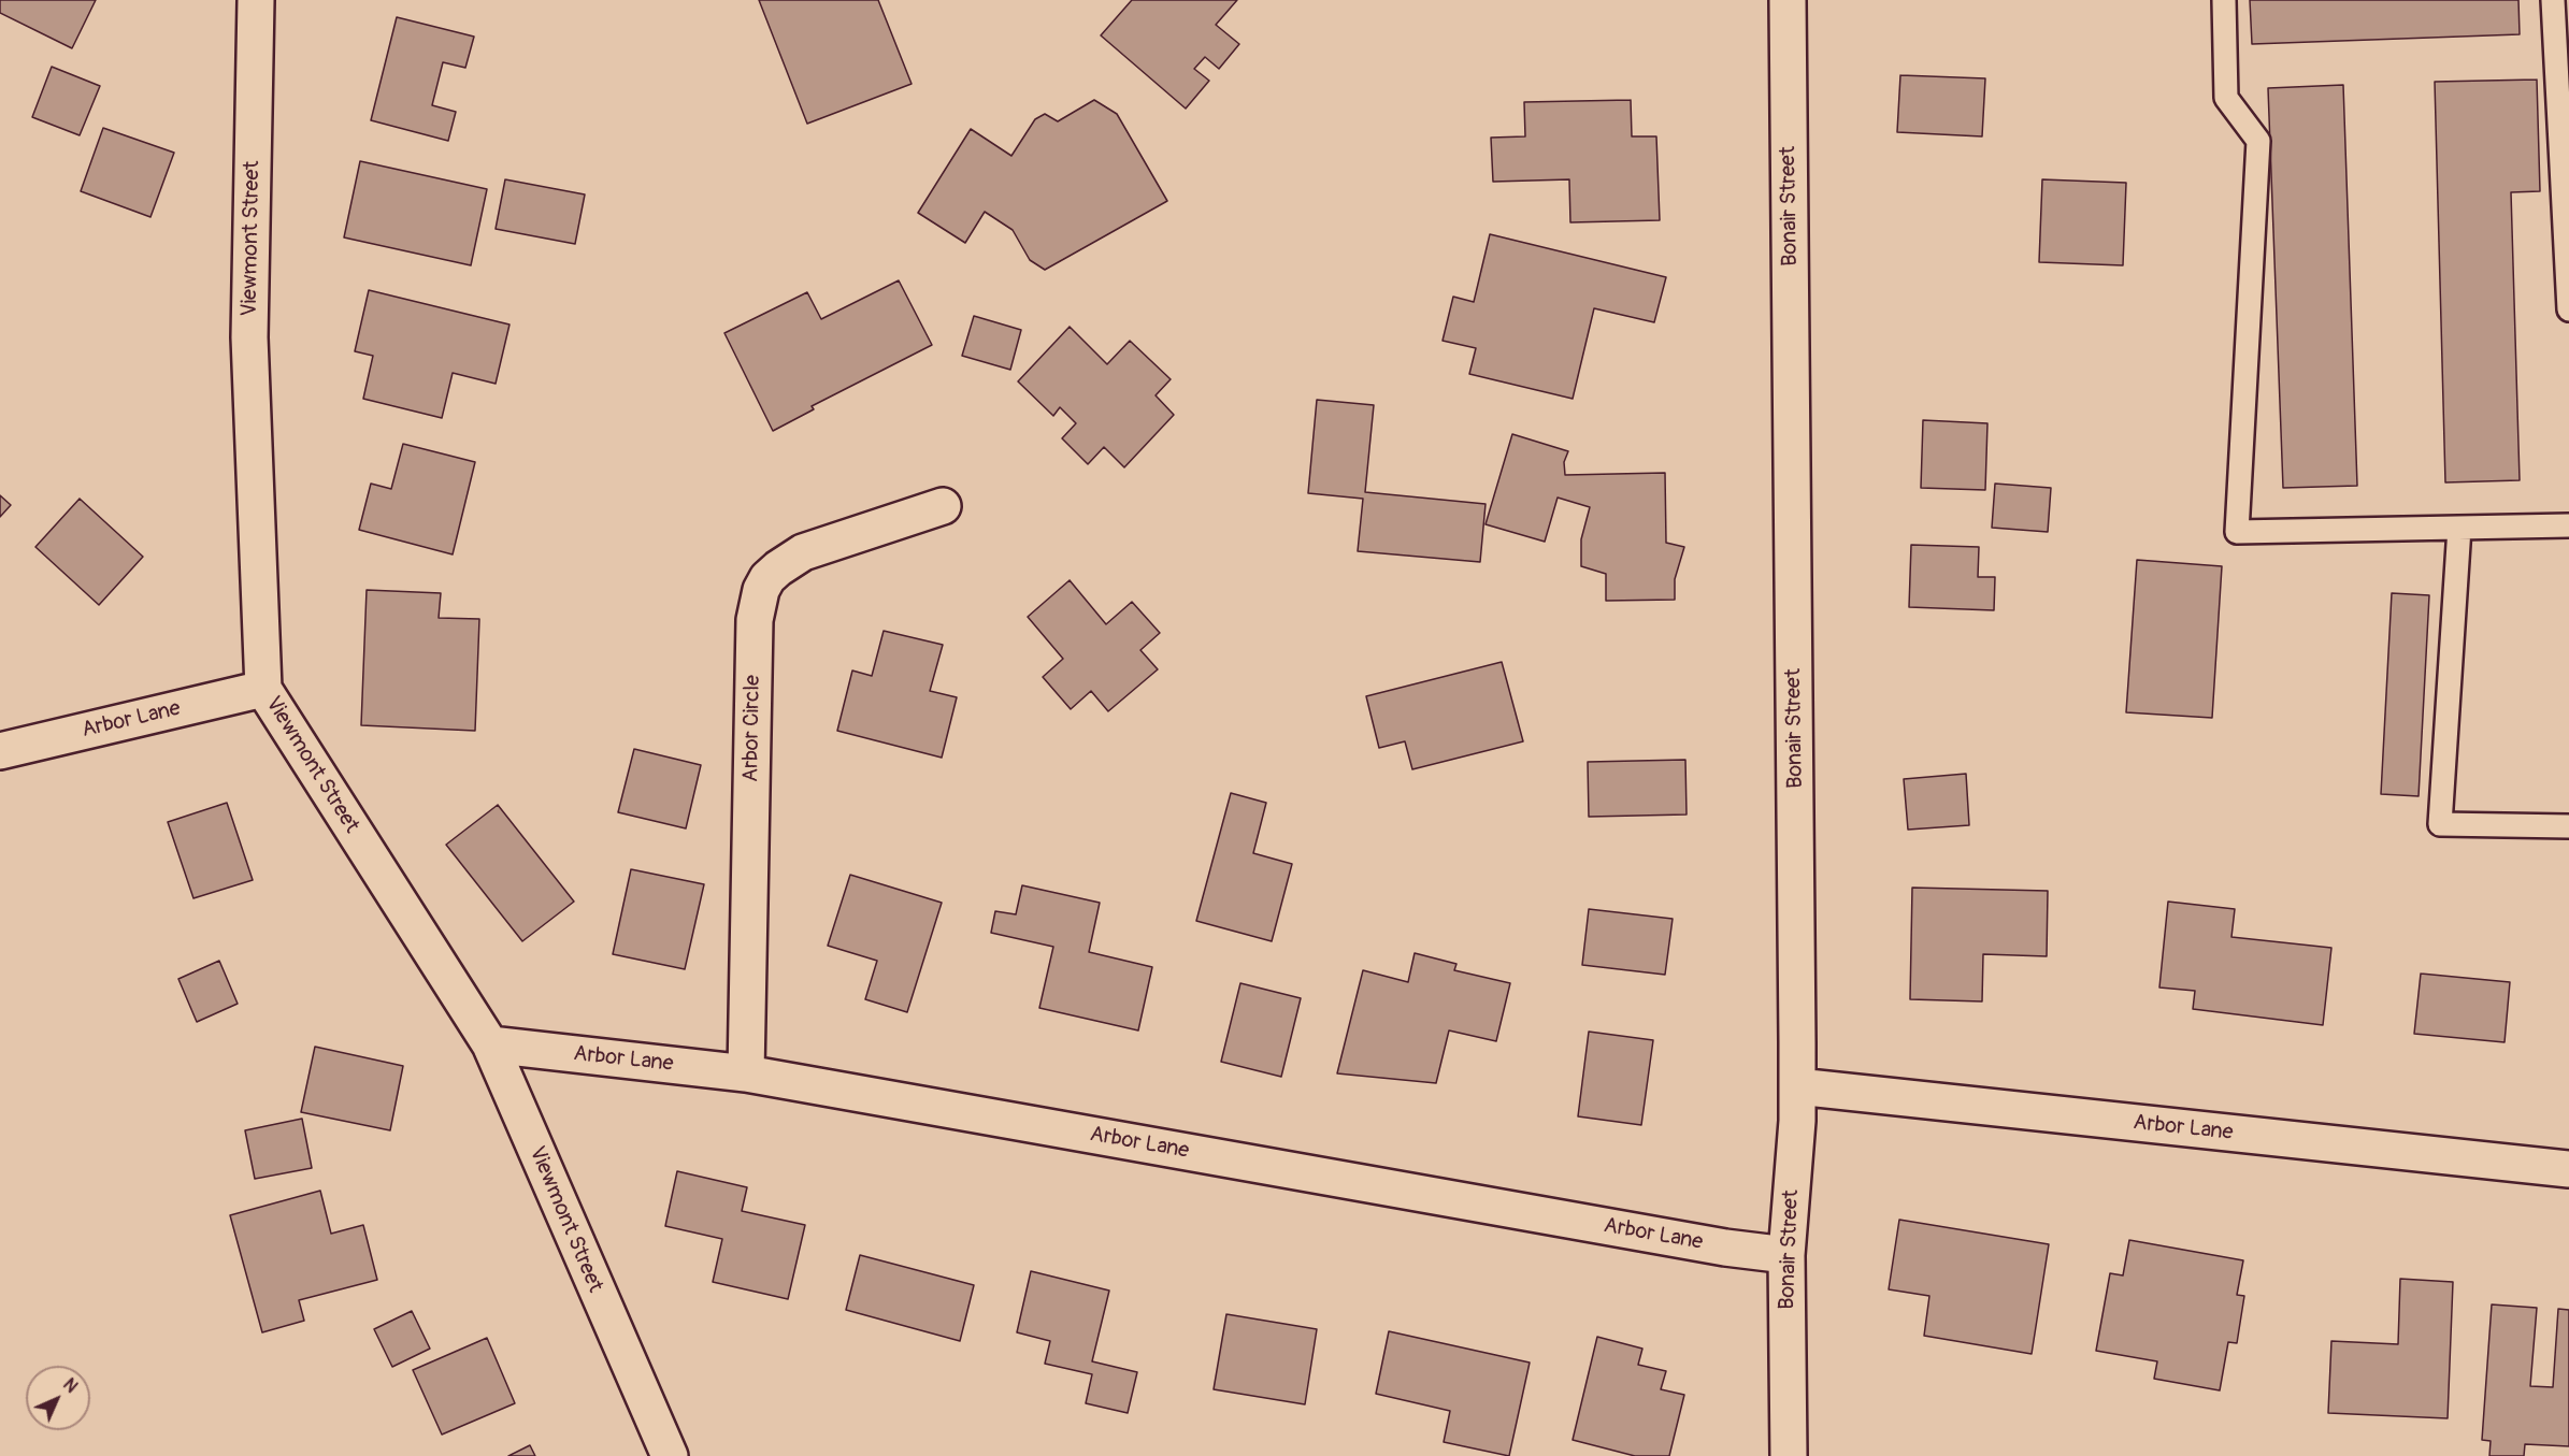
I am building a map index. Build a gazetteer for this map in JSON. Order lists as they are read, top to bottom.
{
  "streets": {
    "street": [
      "Bonair Street",
      "Viewmont Street",
      "Arbor Lane",
      "Arbor Circle"
    ]
  },
  "crossings": [
    ["Bonair Street", "Arbor Lane"],
    ["Viewmont Street", "Arbor Lane"],
    ["Arbor Lane", "Arbor Circle"]
  ],
  "north": "top right"
}
